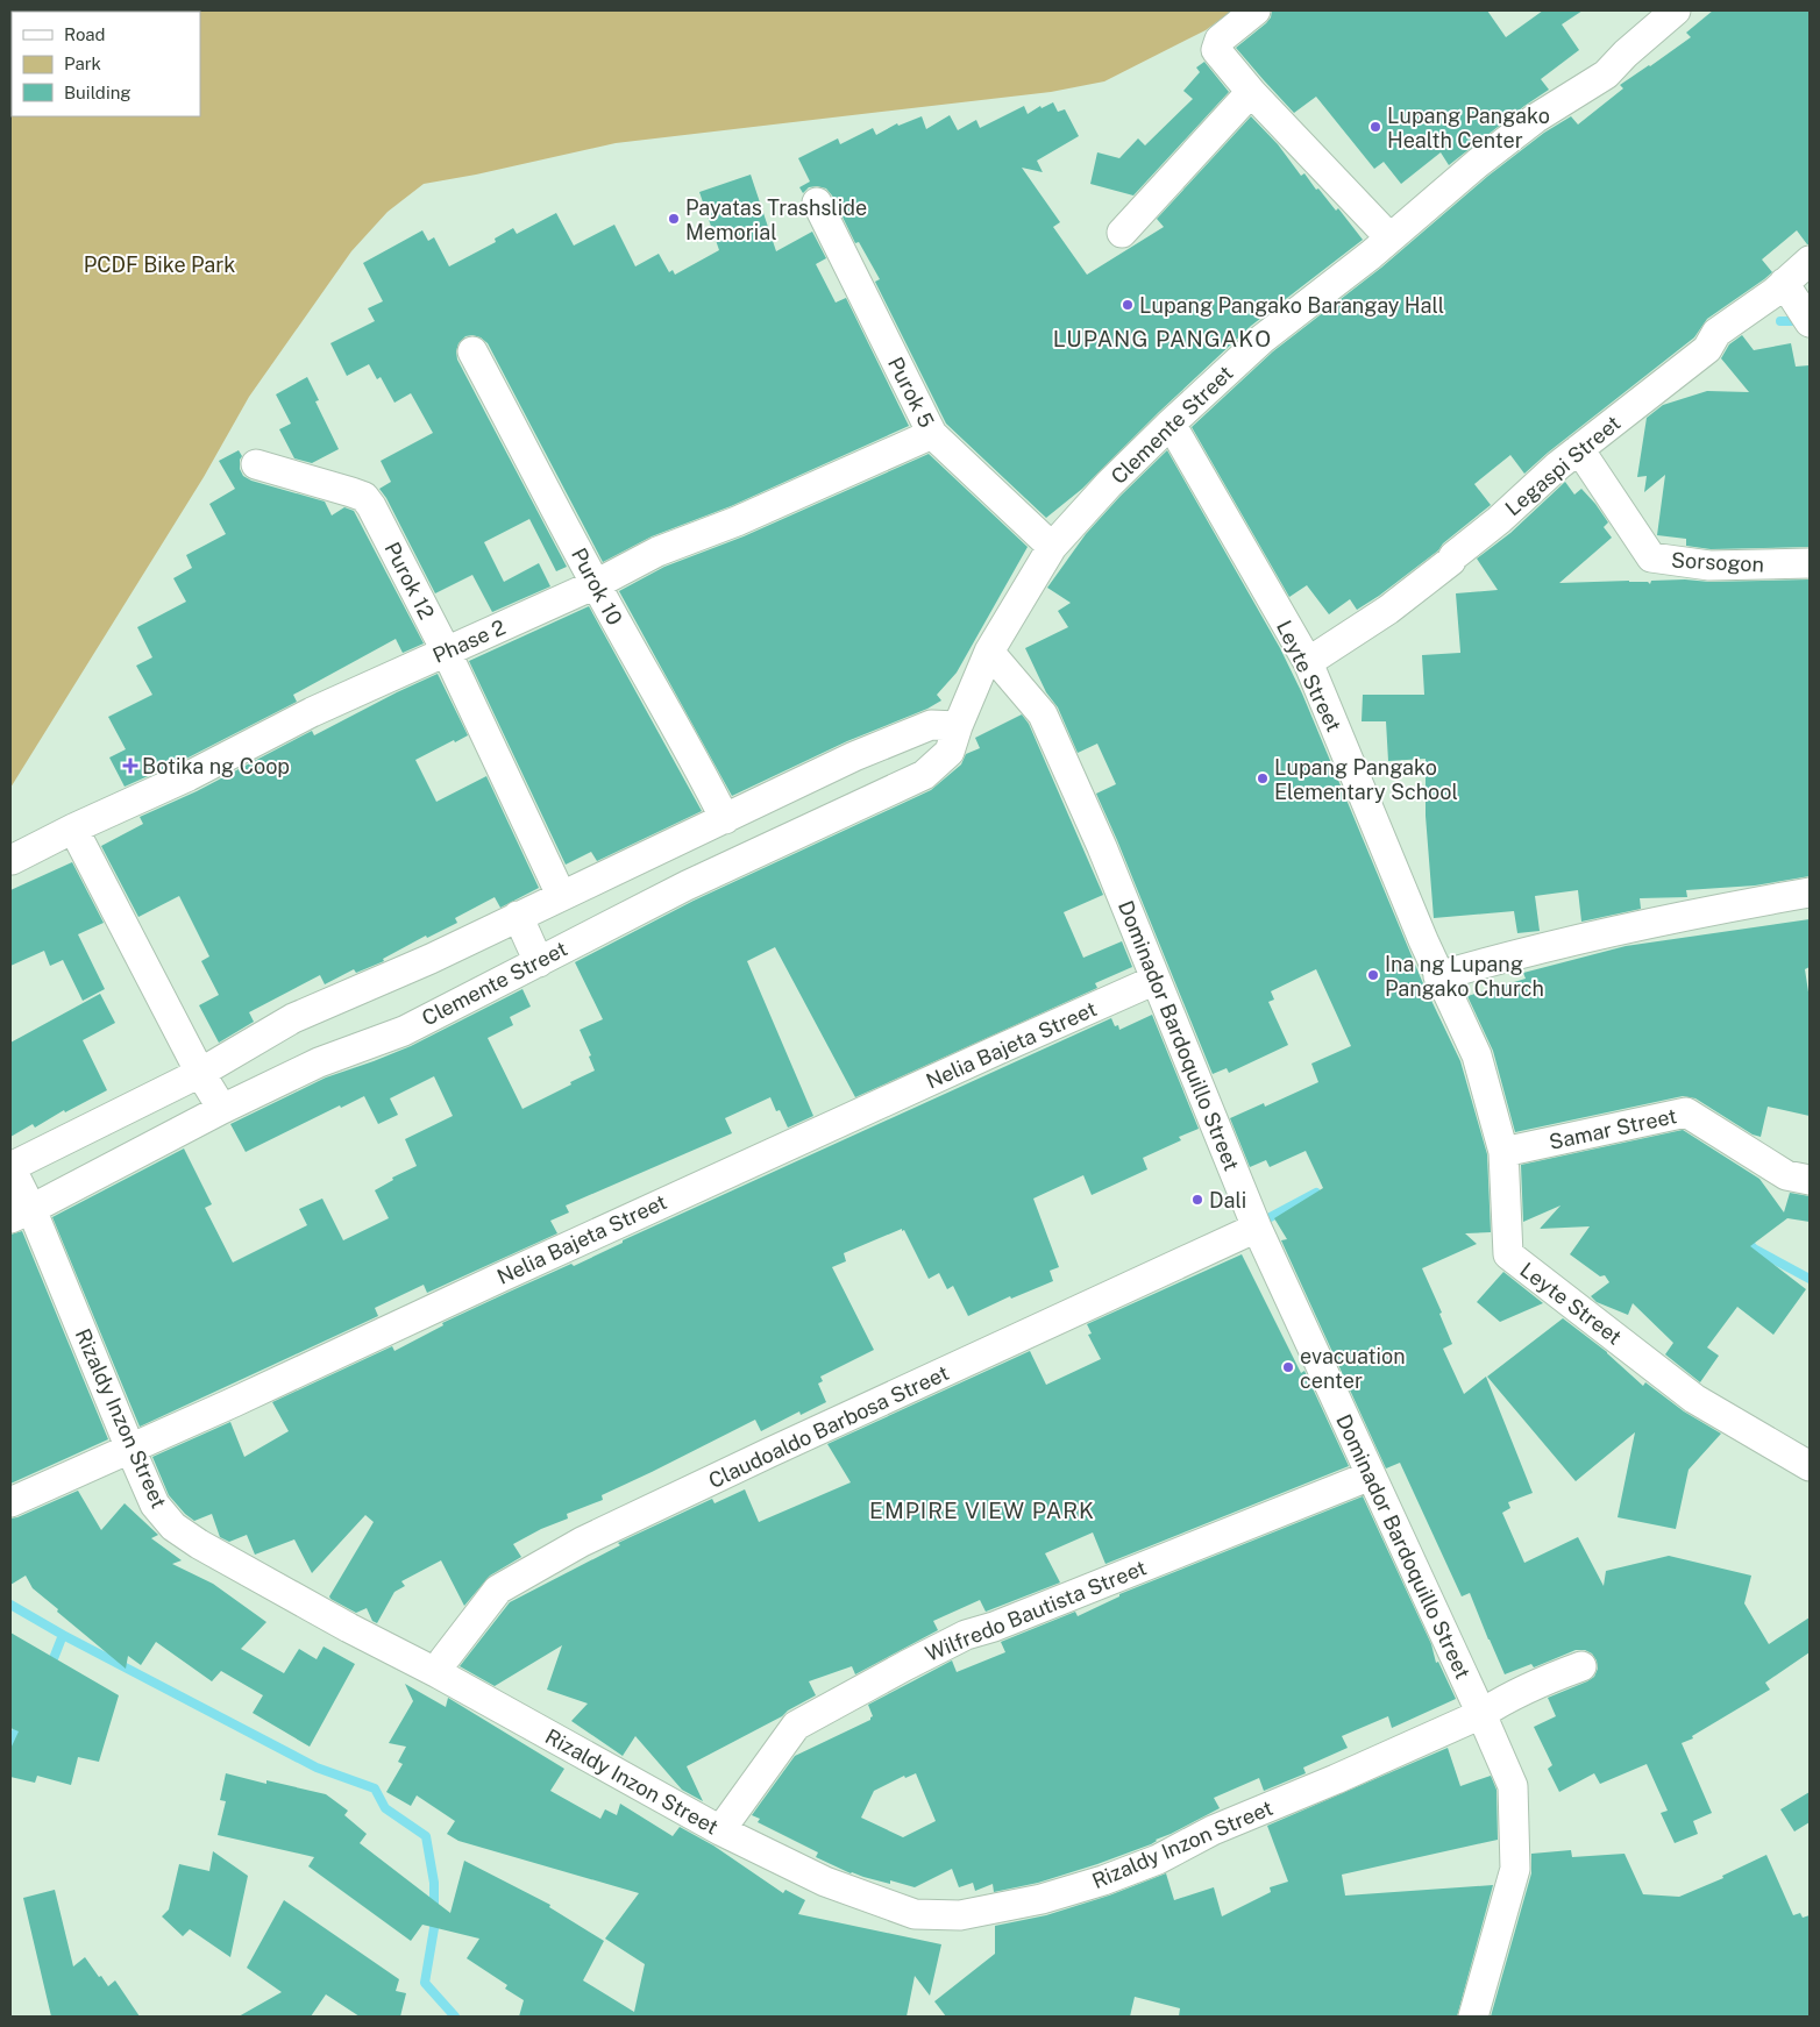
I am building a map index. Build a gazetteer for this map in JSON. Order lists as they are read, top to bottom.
{
  "streets": {
    "street": [
      "Purok 5",
      "Clemente Street",
      "Legaspi Street",
      "Sorsogon",
      "Purok 12",
      "Purok 10",
      "Phase 2",
      "Leyte Street",
      "Dominador Bardoquillo Street",
      "Nelia Bajeta Street",
      "Samar Street",
      "Rizaldy Inzon Street",
      "Claudoaldo Barbosa Street",
      "Wilfredo Bautista Street"
    ]
  },
  "crossings": [
    ["Purok 5", "Clemente Street"],
    ["Purok 5", "Phase 2"],
    ["Clemente Street", "Leyte Street"],
    ["Clemente Street", "Dominador Bardoquillo Street"],
    ["Clemente Street", "Rizaldy Inzon Street"],
    ["Legaspi Street", "Sorsogon"],
    ["Legaspi Street", "Leyte Street"],
    ["Purok 12", "Phase 2"],
    ["Purok 10", "Phase 2"],
    ["Leyte Street", "Samar Street"],
    ["Dominador Bardoquillo Street", "Nelia Bajeta Street"],
    ["Dominador Bardoquillo Street", "Rizaldy Inzon Street"],
    ["Dominador Bardoquillo Street", "Claudoaldo Barbosa Street"],
    ["Dominador Bardoquillo Street", "Wilfredo Bautista Street"],
    ["Nelia Bajeta Street", "Rizaldy Inzon Street"],
    ["Rizaldy Inzon Street", "Claudoaldo Barbosa Street"],
    ["Rizaldy Inzon Street", "Wilfredo Bautista Street"]
  ],
  "districts": ["LUPANG PANGAKO", "EMPIRE VIEW PARK"],
  "parks": ["PCDF Bike Park"],
  "places": {
    "other": [
      "Lupang Pangako Health Center",
      "Payatas Trashslide Memorial",
      "Lupang Pangako Barangay Hall",
      "Lupang Pangako Elementary School",
      "Ina ng Lupang Pangako Church",
      "Dali",
      "evacuation center"
    ],
    "health": ["Botika ng Coop"]
  },
  "legend": ["Road", "Park", "Building"]
}
